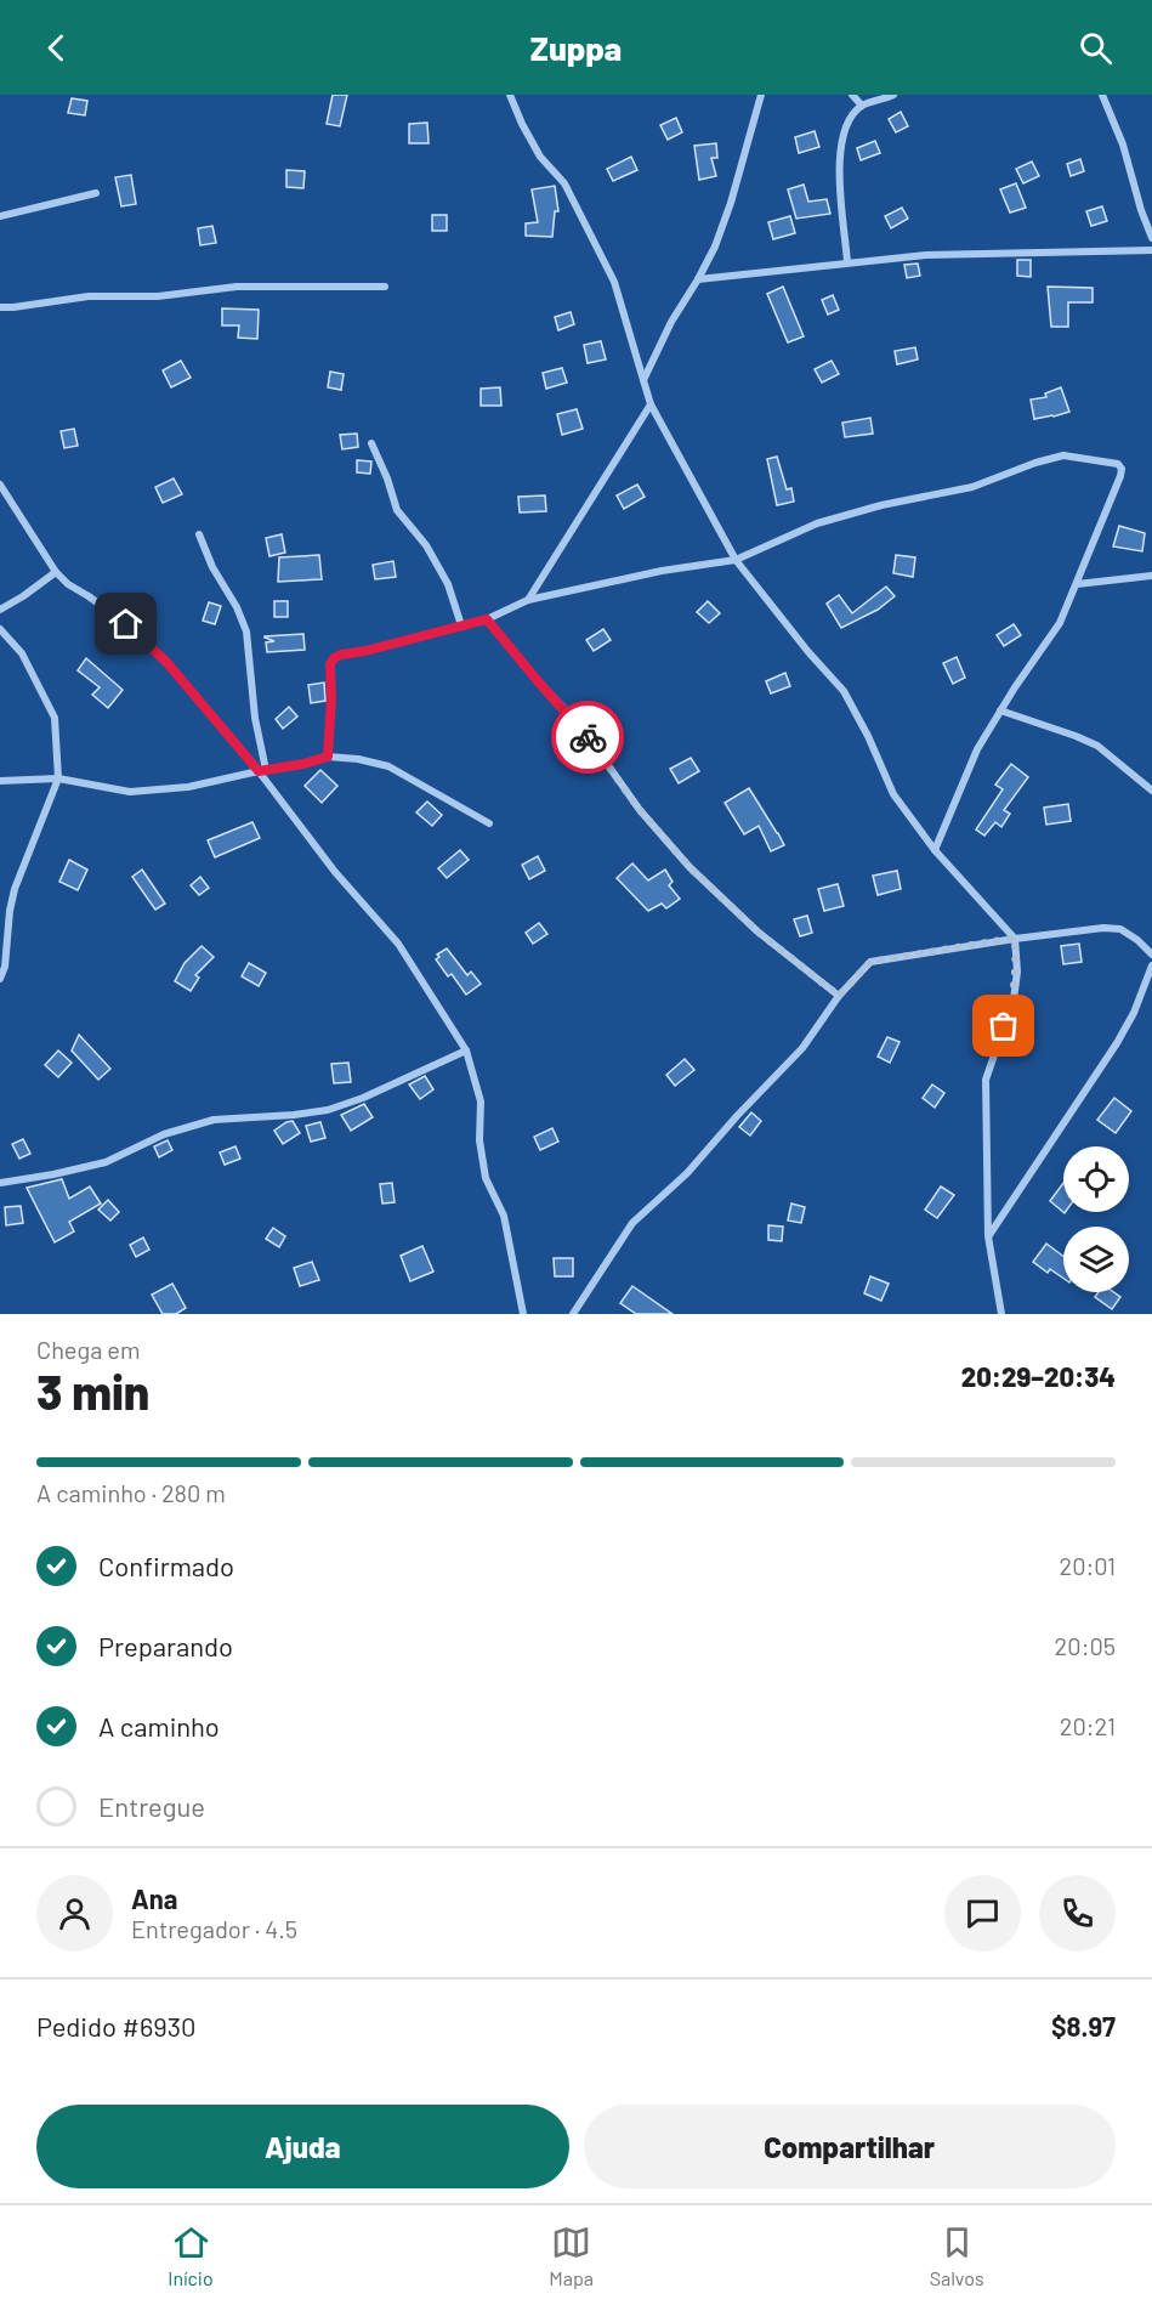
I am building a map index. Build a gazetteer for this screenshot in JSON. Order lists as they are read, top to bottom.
{
  "page": {
    "header": "Zuppa",
    "heading": ["3 min", "Chega em", "20:29–20:34"],
    "panel": [
      "Ana",
      "Entregador · 4.5",
      "Pedido #6930",
      "$8.97"
    ],
    "bar": "A caminho · 280 m",
    "list": [
      ["Confirmado", "20:01"],
      ["Preparando", "20:05"],
      ["A caminho", "20:21"],
      "Entregue"
    ],
    "buttons": ["Ajuda", "Compartilhar"],
    "tabs": ["Início", "Mapa", "Salvos"]
  }
}
